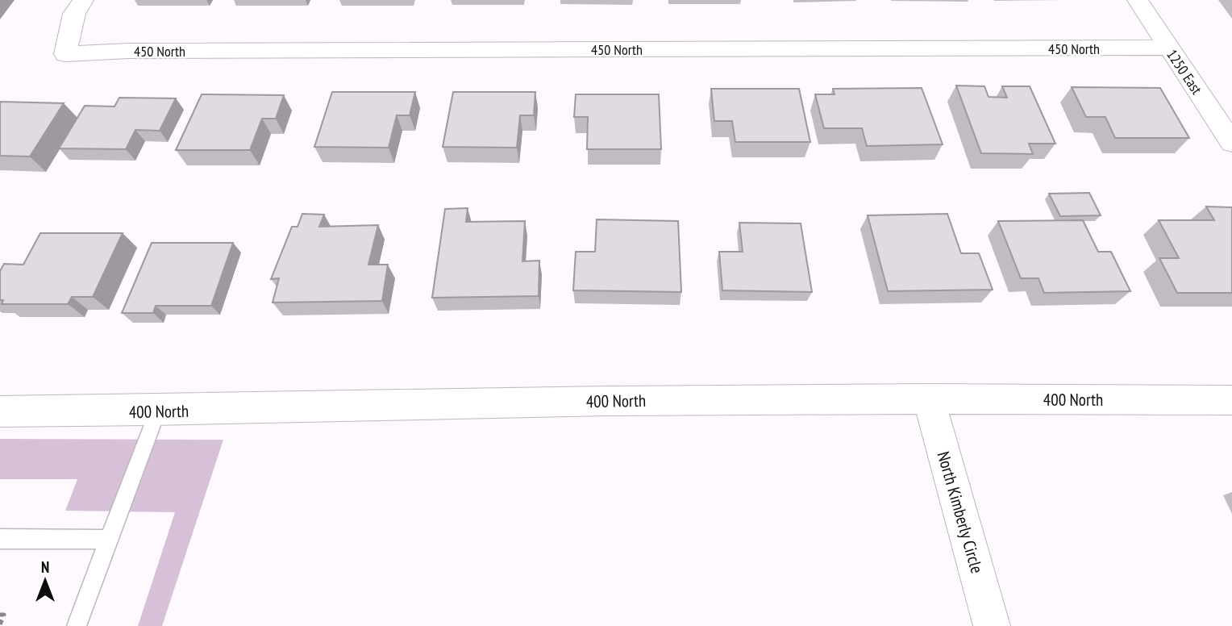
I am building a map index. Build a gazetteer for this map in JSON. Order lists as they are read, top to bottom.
{
  "streets": {
    "street": [
      "450 North",
      "1250 East",
      "400 North",
      "North Kimberly Circle"
    ]
  },
  "crossings": [
    ["450 North", "1250 East"],
    ["400 North", "North Kimberly Circle"]
  ],
  "north": "top"
}
